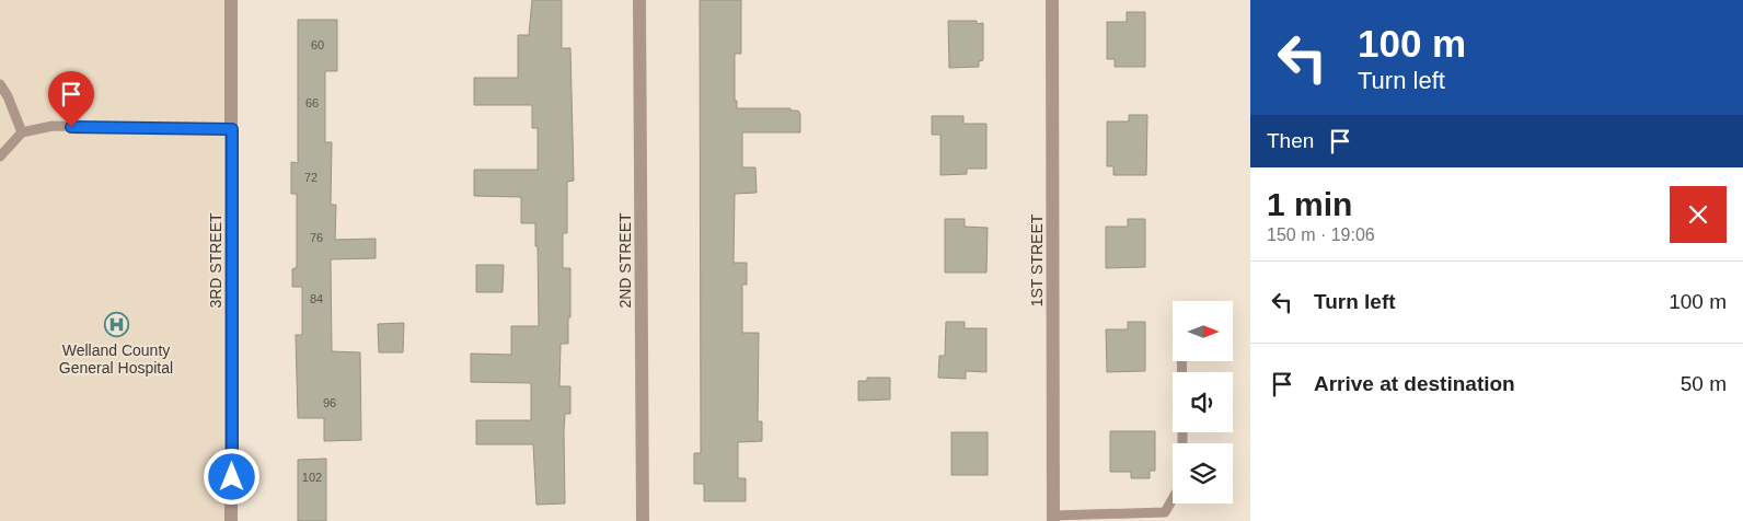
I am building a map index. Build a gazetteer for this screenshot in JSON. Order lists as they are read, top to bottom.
{
  "streets": {
    "street": ["3RD STREET", "2ND STREET", "1ST STREET"]
  },
  "places": {
    "hospital": ["Welland County General Hospital"]
  },
  "house_numbers": [
    "60",
    "66",
    "72",
    "76",
    "84",
    "96",
    "102"
  ],
  "north": "right",
  "page": {
    "turn": ["100 m", "Turn left"],
    "then": "Then",
    "heading": ["1 min", "150 m · 19:06"],
    "list": [
      {
        "name": "Turn left",
        "value": "100 m"
      },
      {
        "name": "Arrive at destination",
        "value": "50 m"
      }
    ]
  }
}
